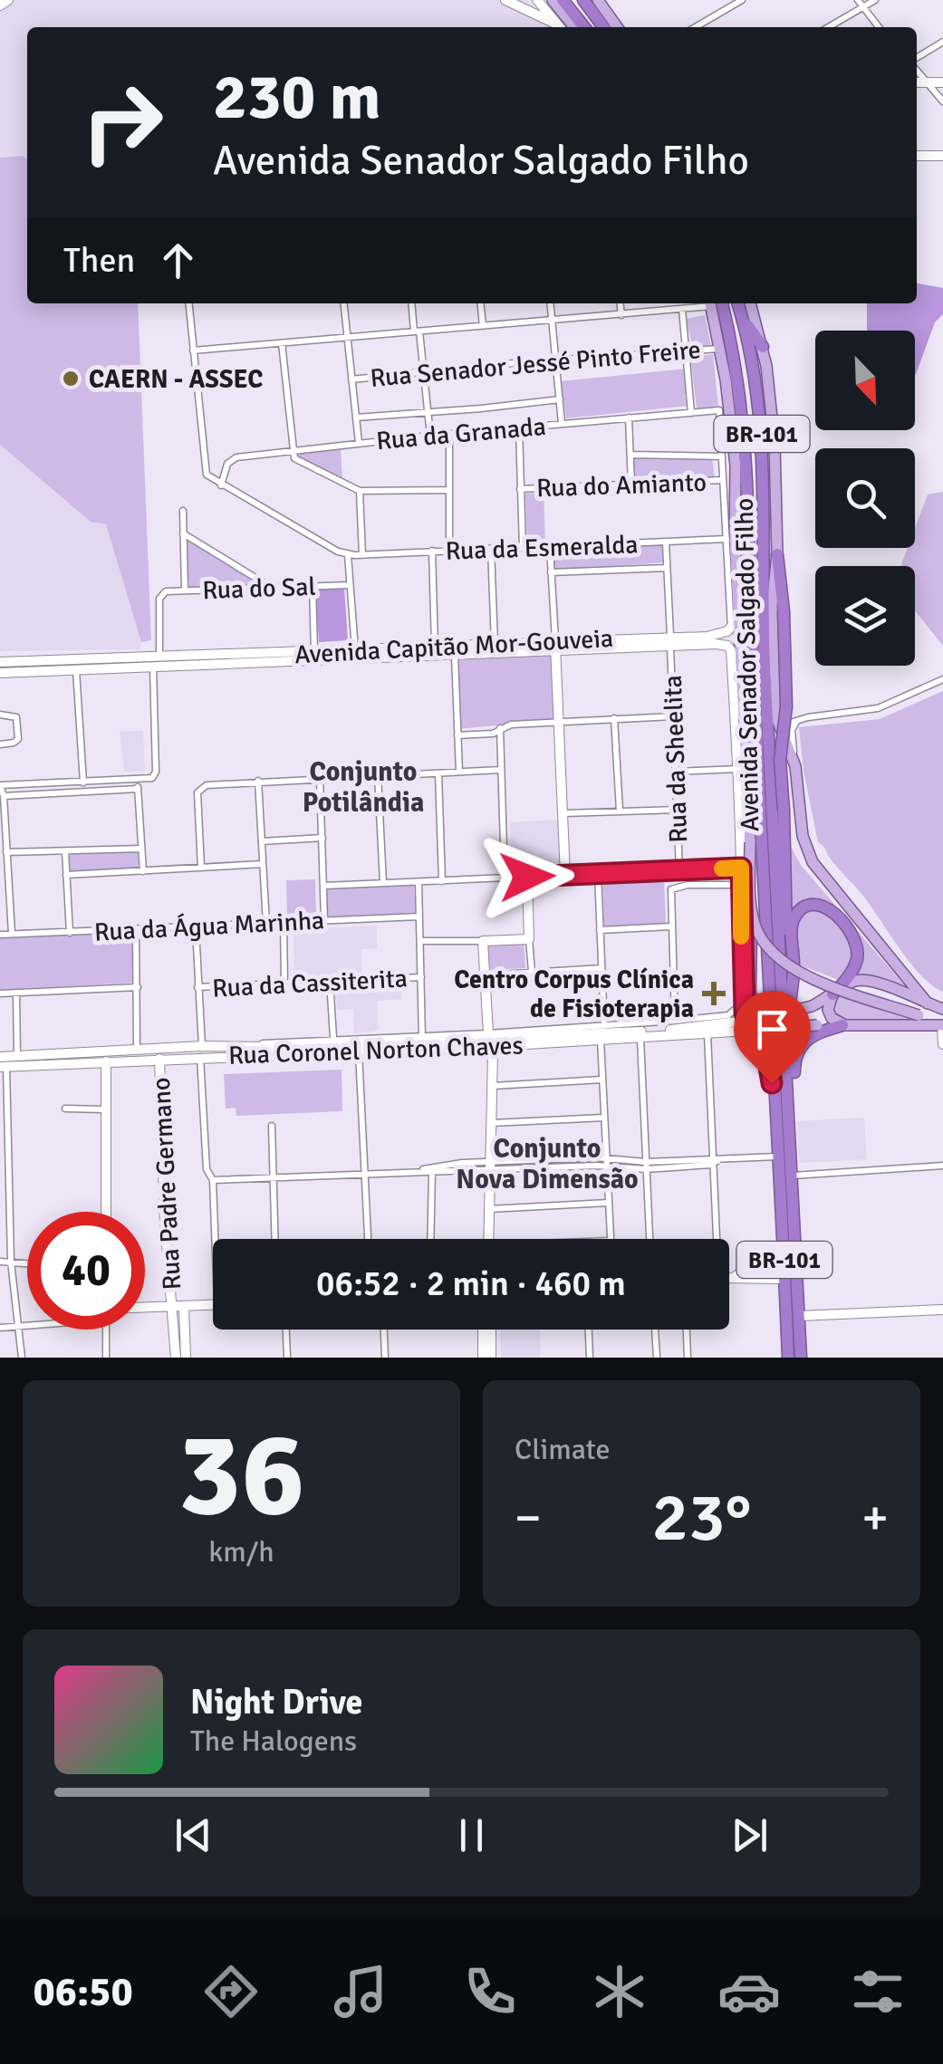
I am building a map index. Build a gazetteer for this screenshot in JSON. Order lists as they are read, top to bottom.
{
  "streets": {
    "highway": ["BR-101", "Avenida Senador Salgado Filho"],
    "main road": ["Avenida Capitão Mor-Gouveia", "Rua Coronel Norton Chaves", "Rua Padre Germano"],
    "street": [
      "Rua Senador Jessé Pinto Freire",
      "Rua da Granada",
      "Rua do Amianto",
      "Rua da Esmeralda",
      "Rua do Sal",
      "Rua da Sheelita",
      "Rua da Água Marinha",
      "Rua da Cassiterita"
    ]
  },
  "crossings": [
    ["Rua Senador Jessé Pinto Freire", "Avenida Senador Salgado Filho"],
    ["Rua da Granada", "Avenida Senador Salgado Filho"],
    ["Rua do Amianto", "Avenida Senador Salgado Filho"],
    ["Rua da Esmeralda", "Avenida Senador Salgado Filho"],
    ["Rua do Sal", "Avenida Capitão Mor-Gouveia"],
    ["Avenida Capitão Mor-Gouveia", "Avenida Senador Salgado Filho"],
    ["Avenida Senador Salgado Filho", "Rua da Sheelita"],
    ["Avenida Senador Salgado Filho", "Rua Coronel Norton Chaves"],
    ["Rua Coronel Norton Chaves", "Rua Padre Germano"]
  ],
  "districts": ["Conjunto Potilândia", "Conjunto Nova Dimensão"],
  "places": {
    "other": ["CAERN - ASSEC"],
    "health": ["Centro Corpus Clínica de Fisioterapia"]
  },
  "north": "bottom right",
  "page": {
    "turn": ["230 m", "Avenida Senador Salgado Filho"],
    "then": "Then",
    "limit": "40",
    "trip": "06:52 · 2 min · 460 m",
    "tile": [
      ["36", "km/h"],
      "Climate"
    ],
    "heat": ["−", "23°", "+"],
    "song": ["Night Drive", "The Halogens"],
    "tabs": "06:50"
  }
}
